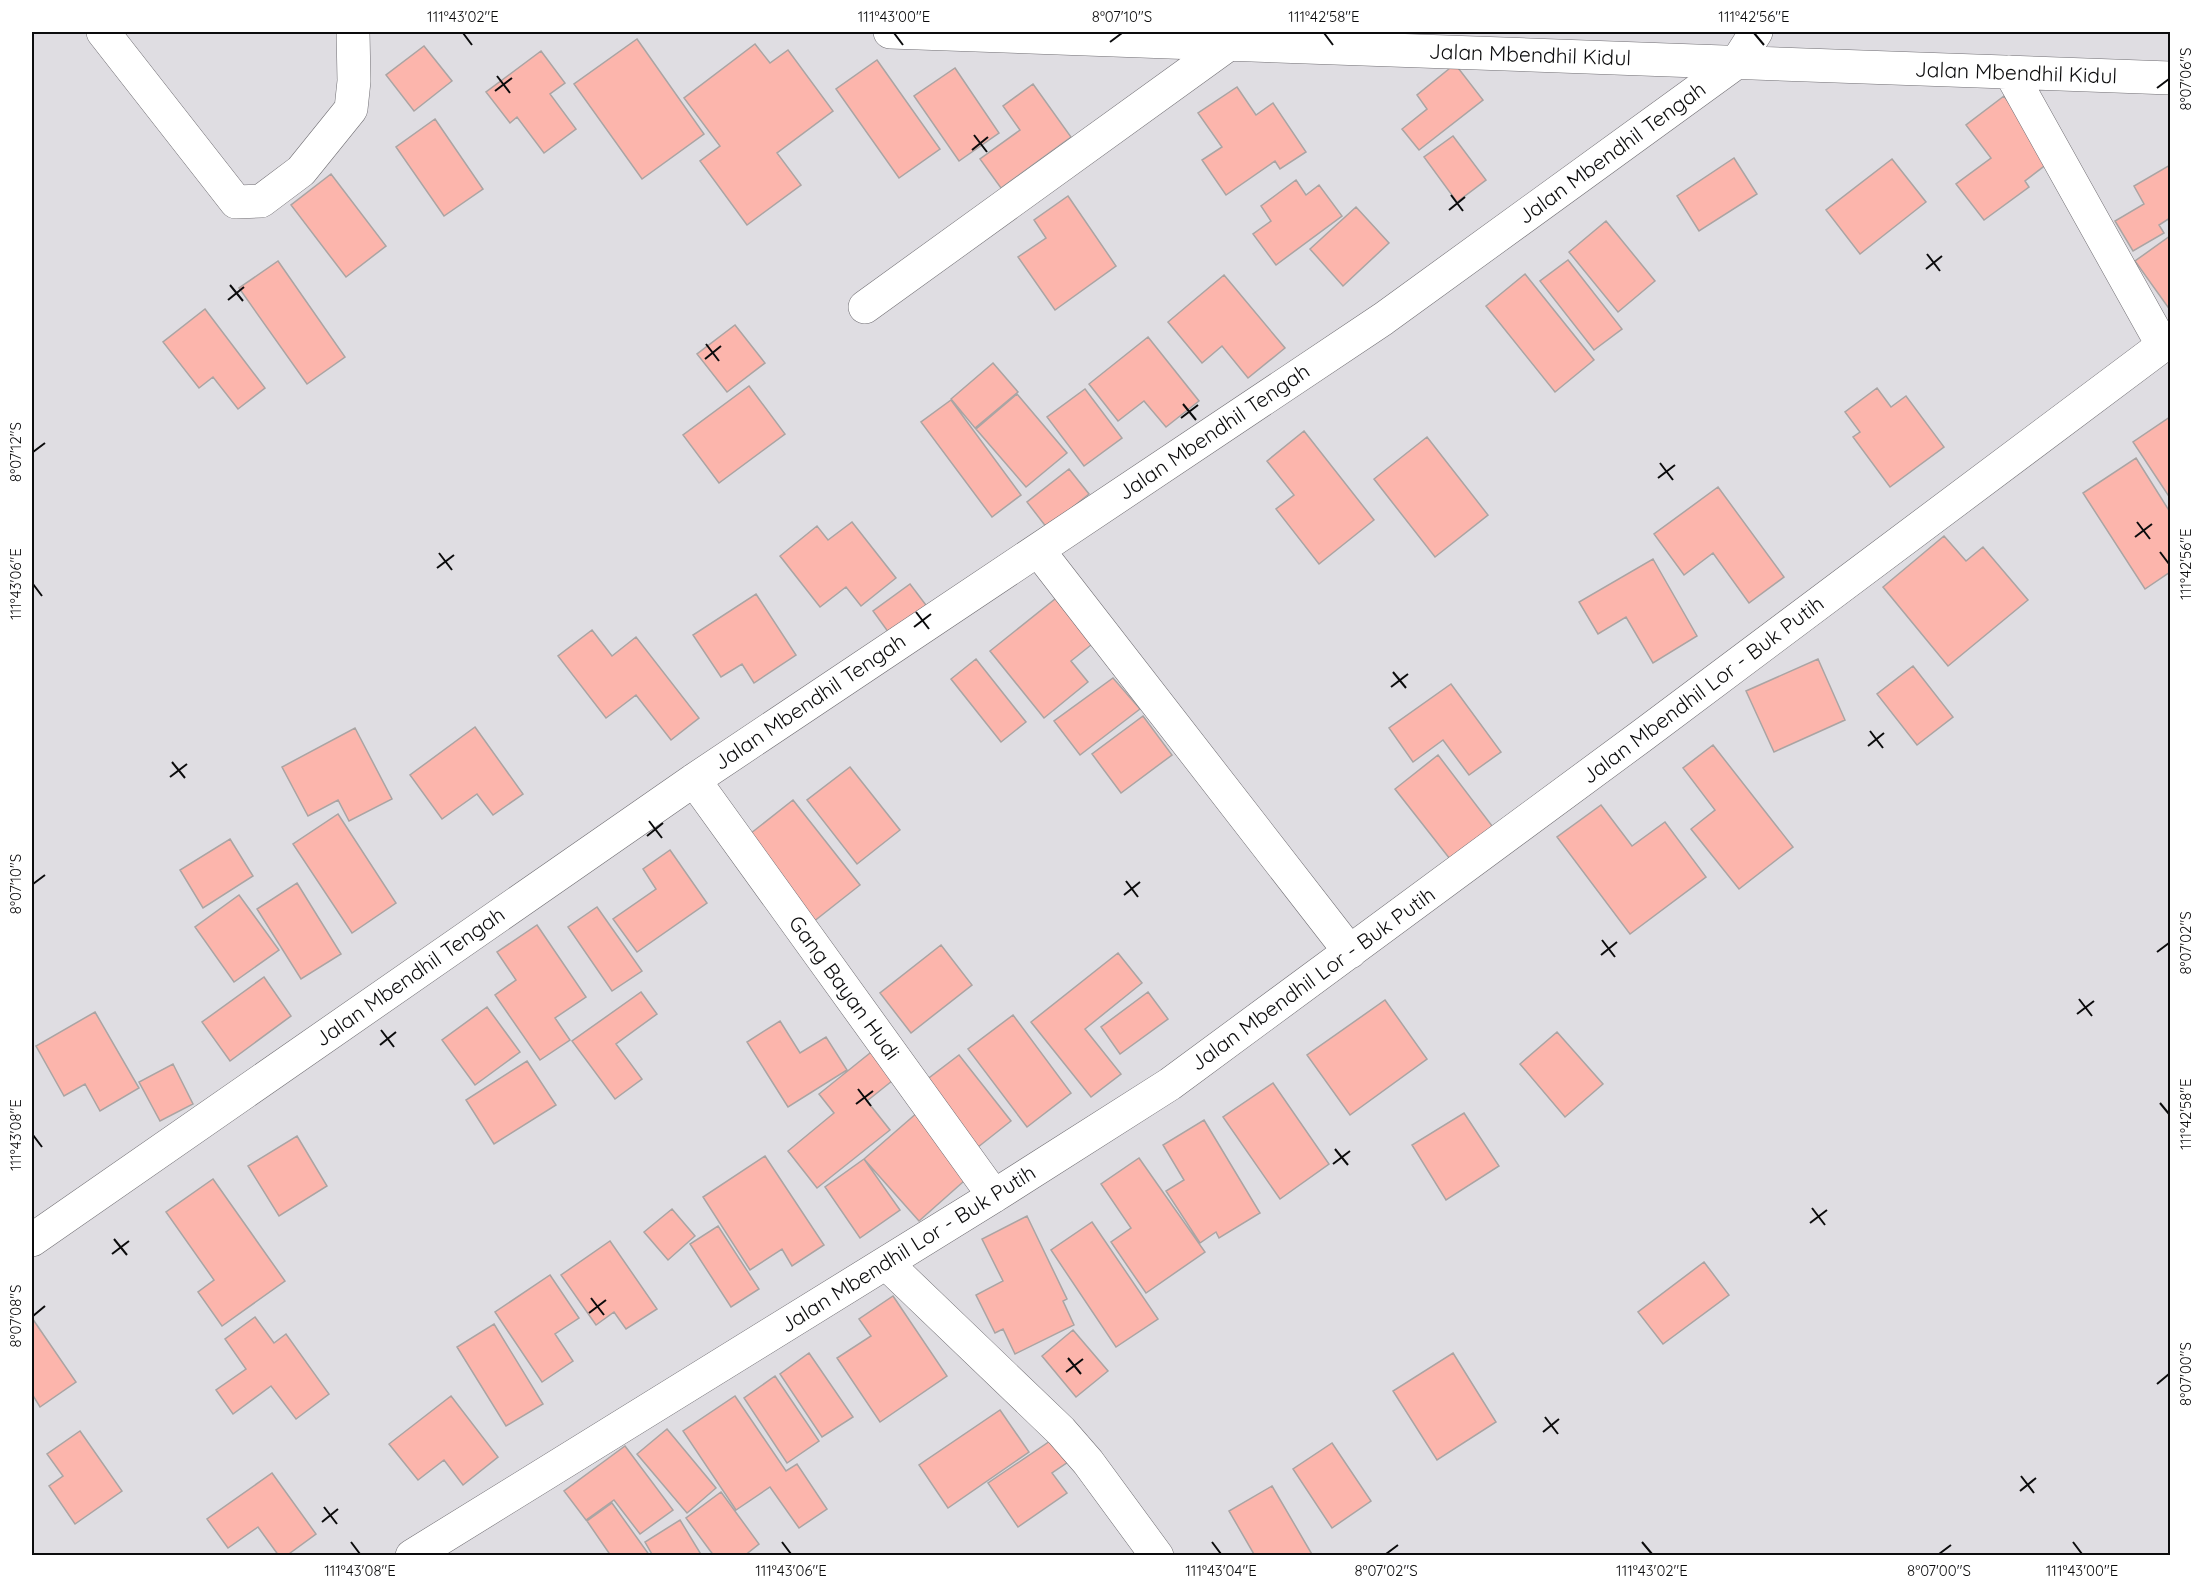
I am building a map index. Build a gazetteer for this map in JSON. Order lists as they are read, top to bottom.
{
  "streets": {
    "street": [
      "Jalan Mbendhil Kidul",
      "Jalan Mbendhil Tengah",
      "Jalan Mbendhil Lor - Buk Putih",
      "Gang Bayan Hudi"
    ]
  },
  "crossings": [
    ["Jalan Mbendhil Kidul", "Jalan Mbendhil Tengah"],
    ["Jalan Mbendhil Tengah", "Gang Bayan Hudi"],
    ["Jalan Mbendhil Lor - Buk Putih", "Gang Bayan Hudi"]
  ],
  "coordinates": [
    "111°43'02\"E",
    "111°43'00\"E",
    "8°07'10\"S",
    "111°42'58\"E",
    "111°42'56\"E",
    "8°07'06\"S",
    "8°07'12\"S",
    "111°43'06\"E",
    "8°07'02\"S",
    "111°43'08\"E",
    "8°07'08\"S",
    "8°07'00\"S",
    "111°43'04\"E"
  ]
}
